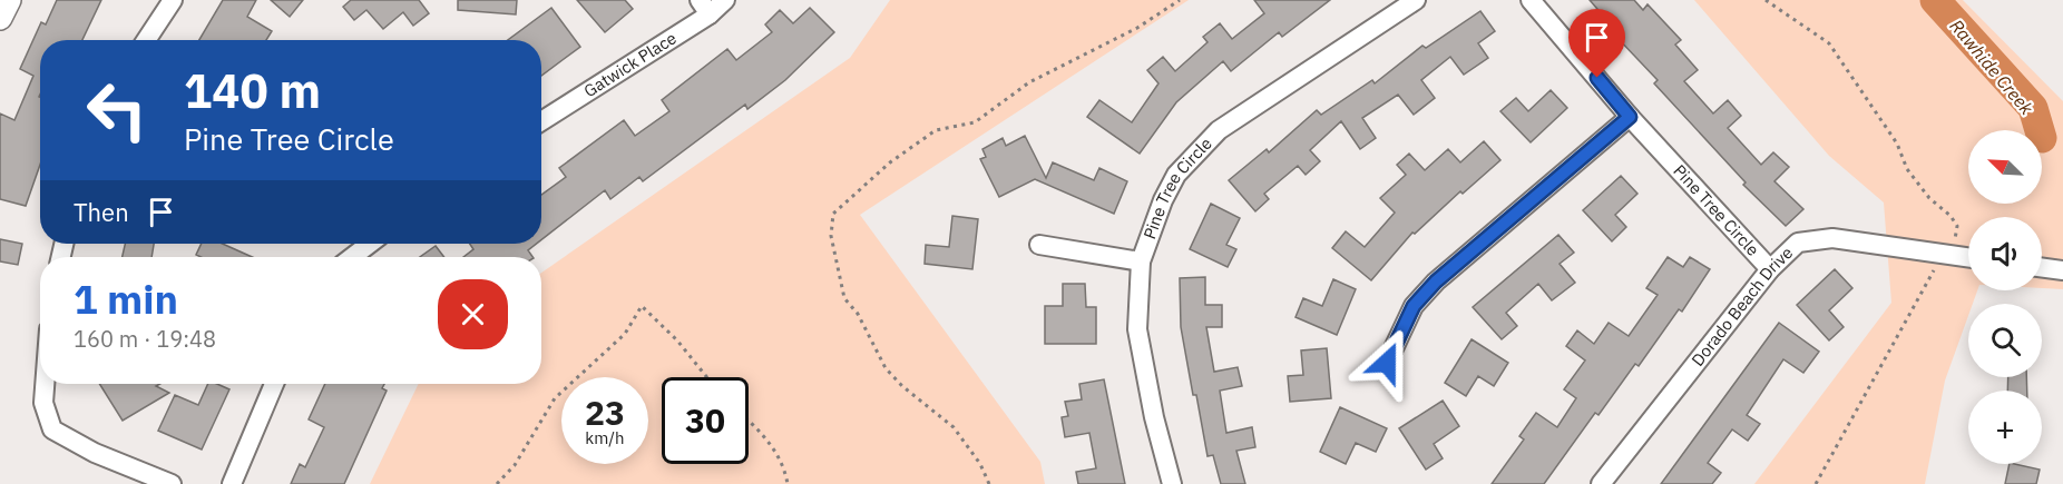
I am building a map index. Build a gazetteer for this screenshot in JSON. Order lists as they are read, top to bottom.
{
  "streets": {
    "street": ["Gatwick Place", "Pine Tree Circle", "Dorado Beach Drive"]
  },
  "crossings": [
    ["Pine Tree Circle", "Dorado Beach Drive"]
  ],
  "water": ["Rawhide Creek"],
  "north": "top left",
  "page": {
    "turn": ["140 m", "Pine Tree Circle"],
    "map_buttons": "+",
    "then": "Then",
    "heading": ["1 min", "160 m · 19:48"],
    "speed": "23 km/h",
    "limit": "30"
  }
}
